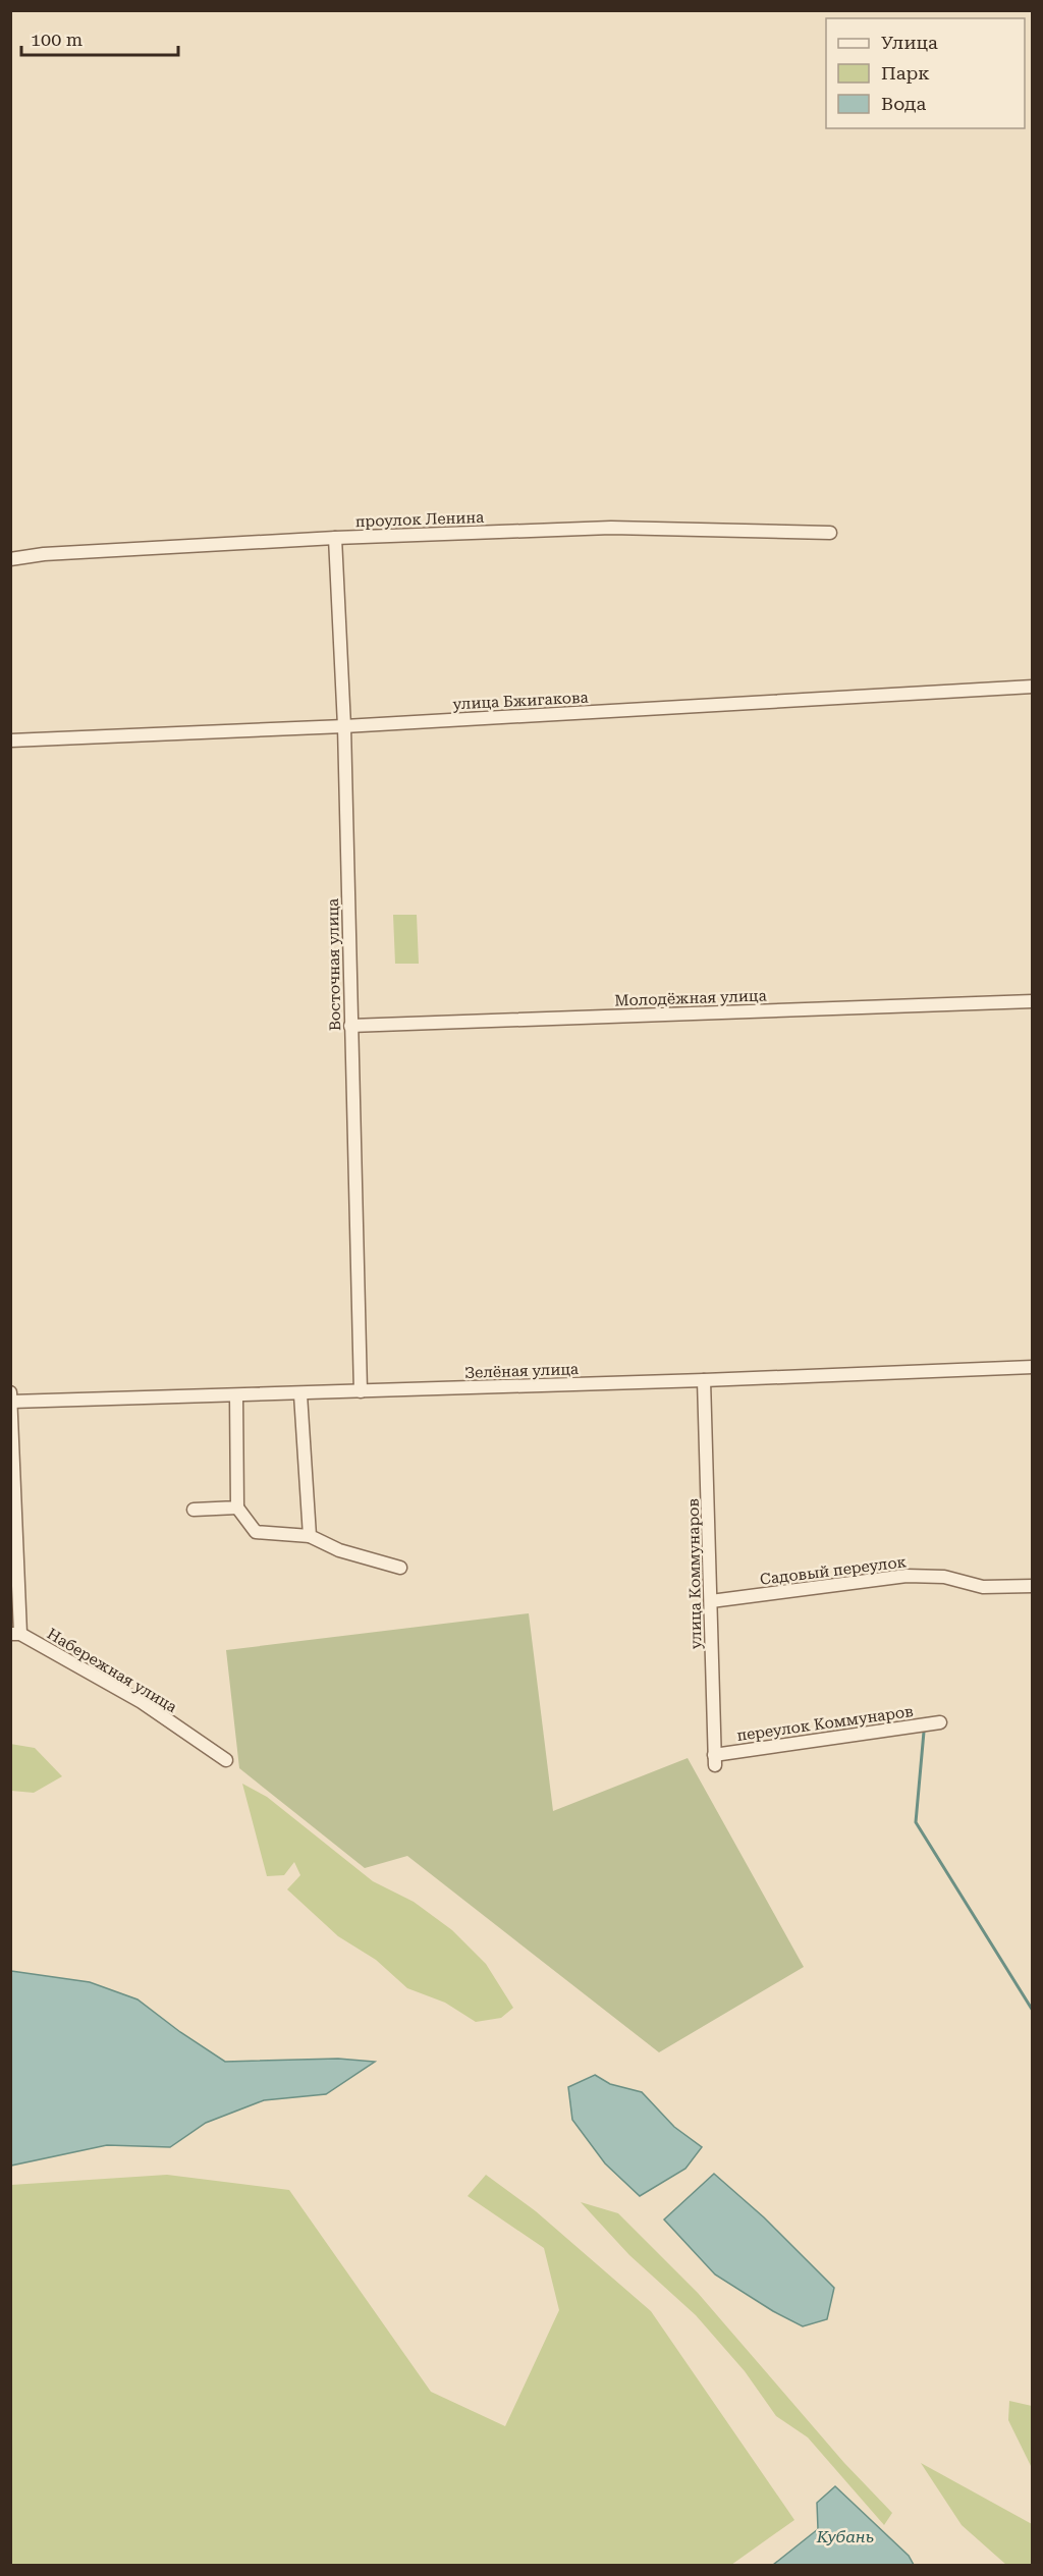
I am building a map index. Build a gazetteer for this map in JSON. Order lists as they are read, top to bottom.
{
  "streets": {
    "street": [
      "проулок Ленина",
      "улица Бжигакова",
      "Восточная улица",
      "Молодёжная улица",
      "Зелёная улица",
      "Садовый переулок",
      "улица Коммунаров",
      "Набережная улица",
      "переулок Коммунаров"
    ]
  },
  "crossings": [
    ["проулок Ленина", "Восточная улица"],
    ["улица Бжигакова", "Восточная улица"],
    ["Восточная улица", "Молодёжная улица"],
    ["Восточная улица", "Зелёная улица"],
    ["Зелёная улица", "улица Коммунаров"],
    ["Садовый переулок", "улица Коммунаров"],
    ["улица Коммунаров", "переулок Коммунаров"]
  ],
  "water": ["Кубань"],
  "legend": ["Улица", "Парк", "Вода"],
  "scale_bar": "100 m"
}
